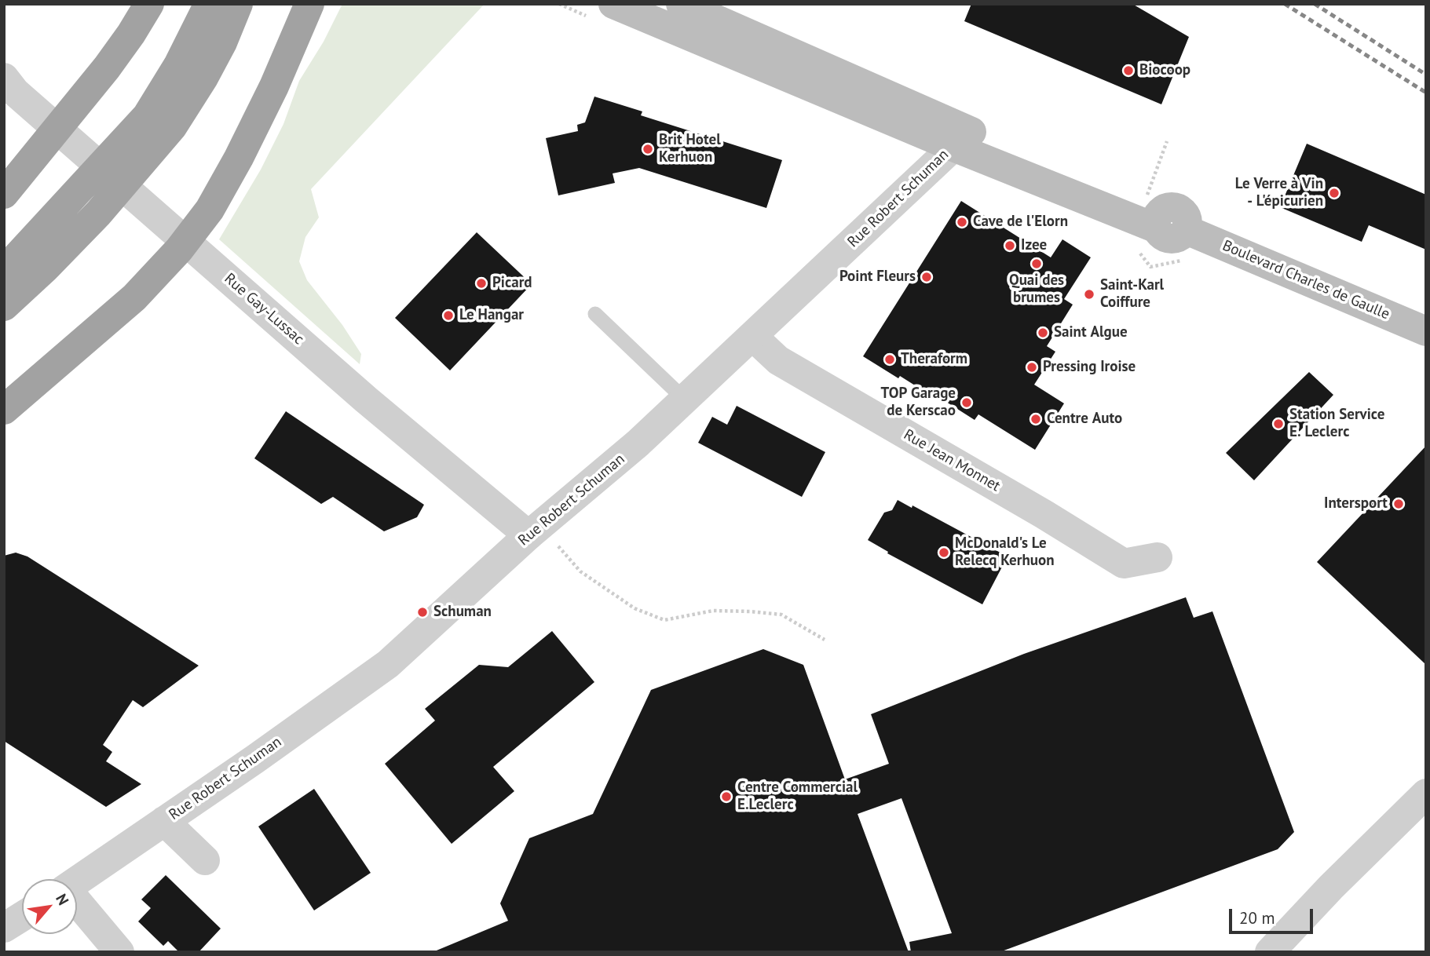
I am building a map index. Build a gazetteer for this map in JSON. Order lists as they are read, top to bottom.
{
  "streets": {
    "main road": ["Boulevard Charles de Gaulle"],
    "street": ["Rue Robert Schuman", "Rue Gay-Lussac", "Rue Jean Monnet"]
  },
  "crossings": [
    ["Rue Robert Schuman", "Boulevard Charles de Gaulle"],
    ["Rue Robert Schuman", "Rue Gay-Lussac"],
    ["Rue Robert Schuman", "Rue Jean Monnet"]
  ],
  "places": [
    "Biocoop",
    "Brit Hotel Kerhuon",
    "Le Verre à Vin - L'épicurien",
    "Cave de l'Elorn",
    "Izee",
    "Quai des brumes",
    "Point Fleurs",
    "Picard",
    "Saint-Karl Coiffure",
    "Le Hangar",
    "Saint Algue",
    "Theraform",
    "Pressing Iroise",
    "TOP Garage de Kerscao",
    "Centre Auto",
    "Station Service E. Leclerc",
    "Intersport",
    "McDonald's Le Relecq Kerhuon",
    "Schuman",
    "Centre Commercial E.Leclerc"
  ],
  "scale_bar": "20 m",
  "north": "top right"
}
